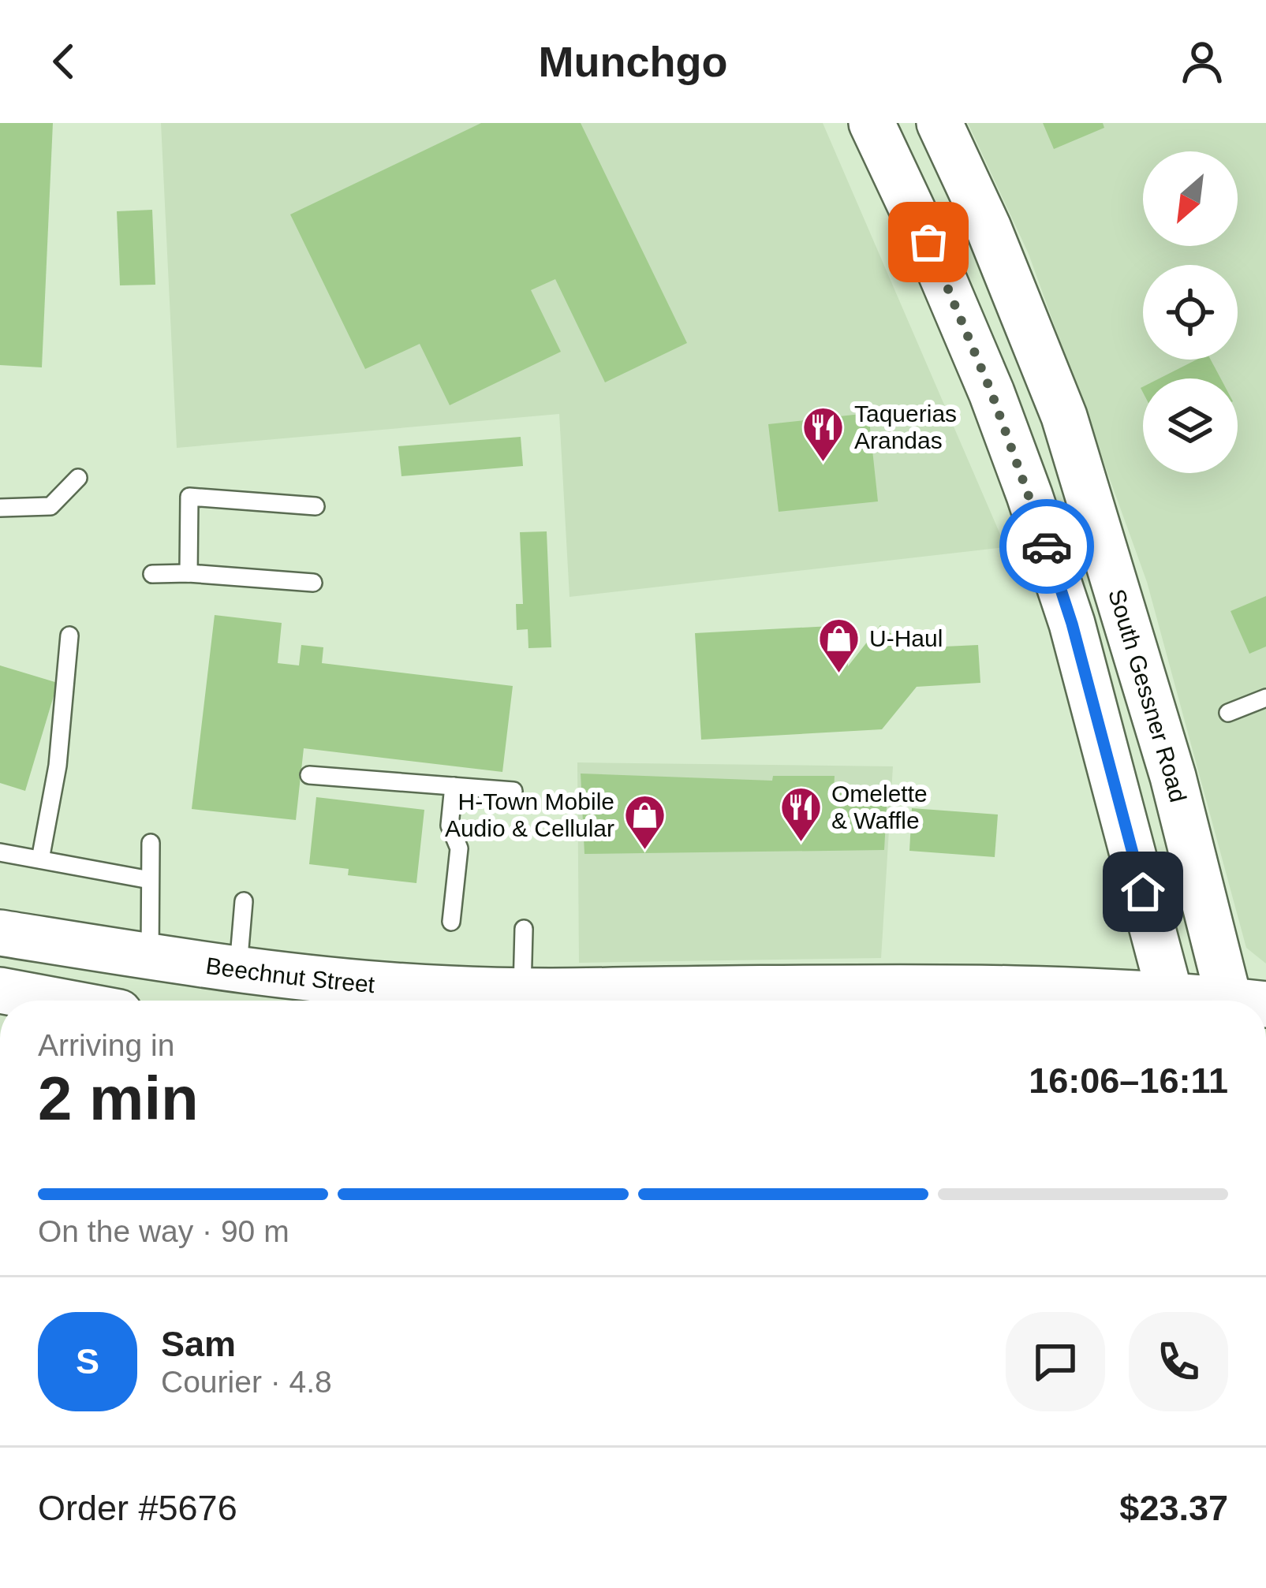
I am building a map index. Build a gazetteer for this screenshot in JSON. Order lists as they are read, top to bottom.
{
  "streets": {
    "main road": ["South Gessner Road", "Beechnut Street"]
  },
  "places": {
    "restaurant": ["Taquerias Arandas", "Omelette & Waffle"],
    "shop": ["U-Haul", "H-Town Mobile Audio & Cellular"]
  },
  "north": "bottom left",
  "page": {
    "header": "Munchgo",
    "heading": ["2 min", "Arriving in", "16:06–16:11"],
    "panel": [
      "Sam",
      "Courier · 4.8",
      "Order #5676",
      "$23.37"
    ],
    "bar": "On the way · 90 m",
    "round": "S"
  }
}
